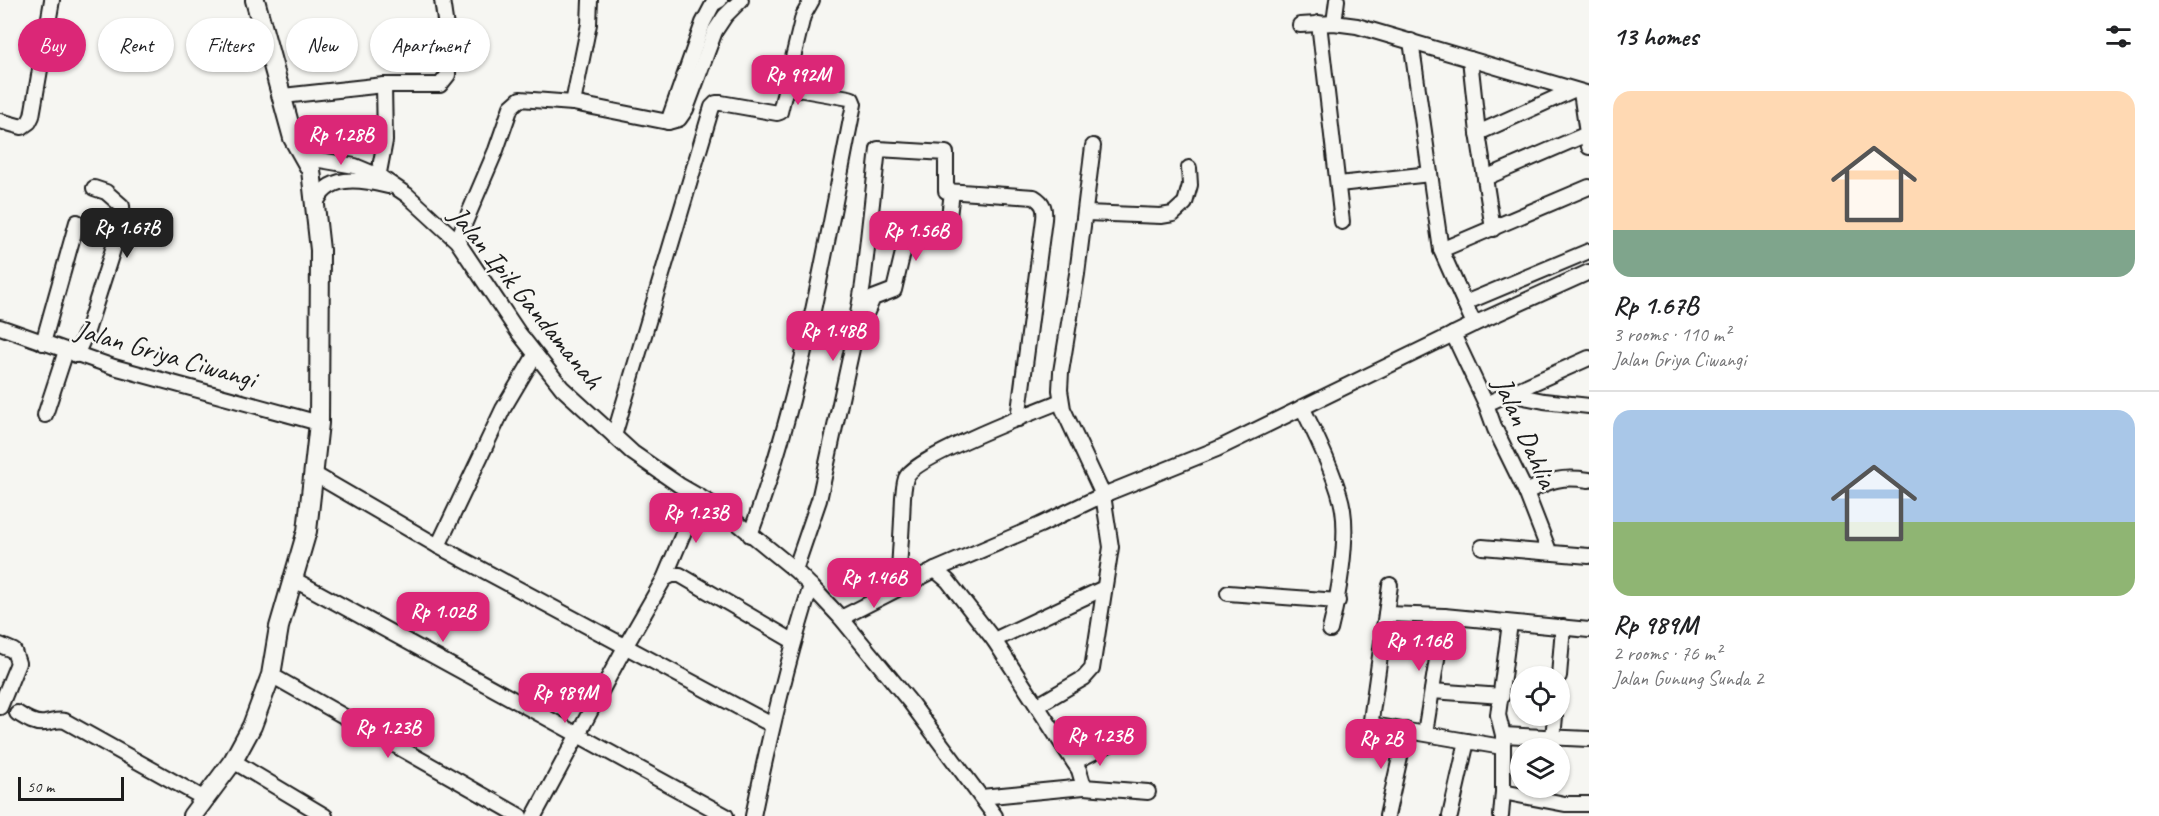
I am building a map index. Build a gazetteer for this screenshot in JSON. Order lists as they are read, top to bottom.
{
  "streets": {
    "street": ["Jalan Ipik Gandamanah", "Jalan Griya Ciwangi", "Jalan Dahlia"]
  },
  "scale_bar": "50 m",
  "page": {
    "heading": "13 homes",
    "chip": [
      "Buy",
      "Rent",
      "Filters",
      "New",
      "Apartment"
    ],
    "price": [
      "Rp 992M",
      "Rp 1.28B",
      "Rp 1.67B",
      "Rp 1.56B",
      "Rp 1.48B",
      "Rp 1.23B",
      "Rp 1.46B",
      "Rp 1.02B",
      "Rp 1.16B",
      "Rp 989M",
      "Rp 1.23B",
      "Rp 1.23B",
      "Rp 2B"
    ],
    "list": [
      {
        "name": "Rp 1.67B",
        "note": "3 rooms · 110 m² · Jalan Griya Ciwangi"
      },
      {
        "name": "Rp 989M",
        "note": "2 rooms · 76 m² · Jalan Gunung Sunda 2"
      }
    ],
    "scale": "50 m"
  }
}
